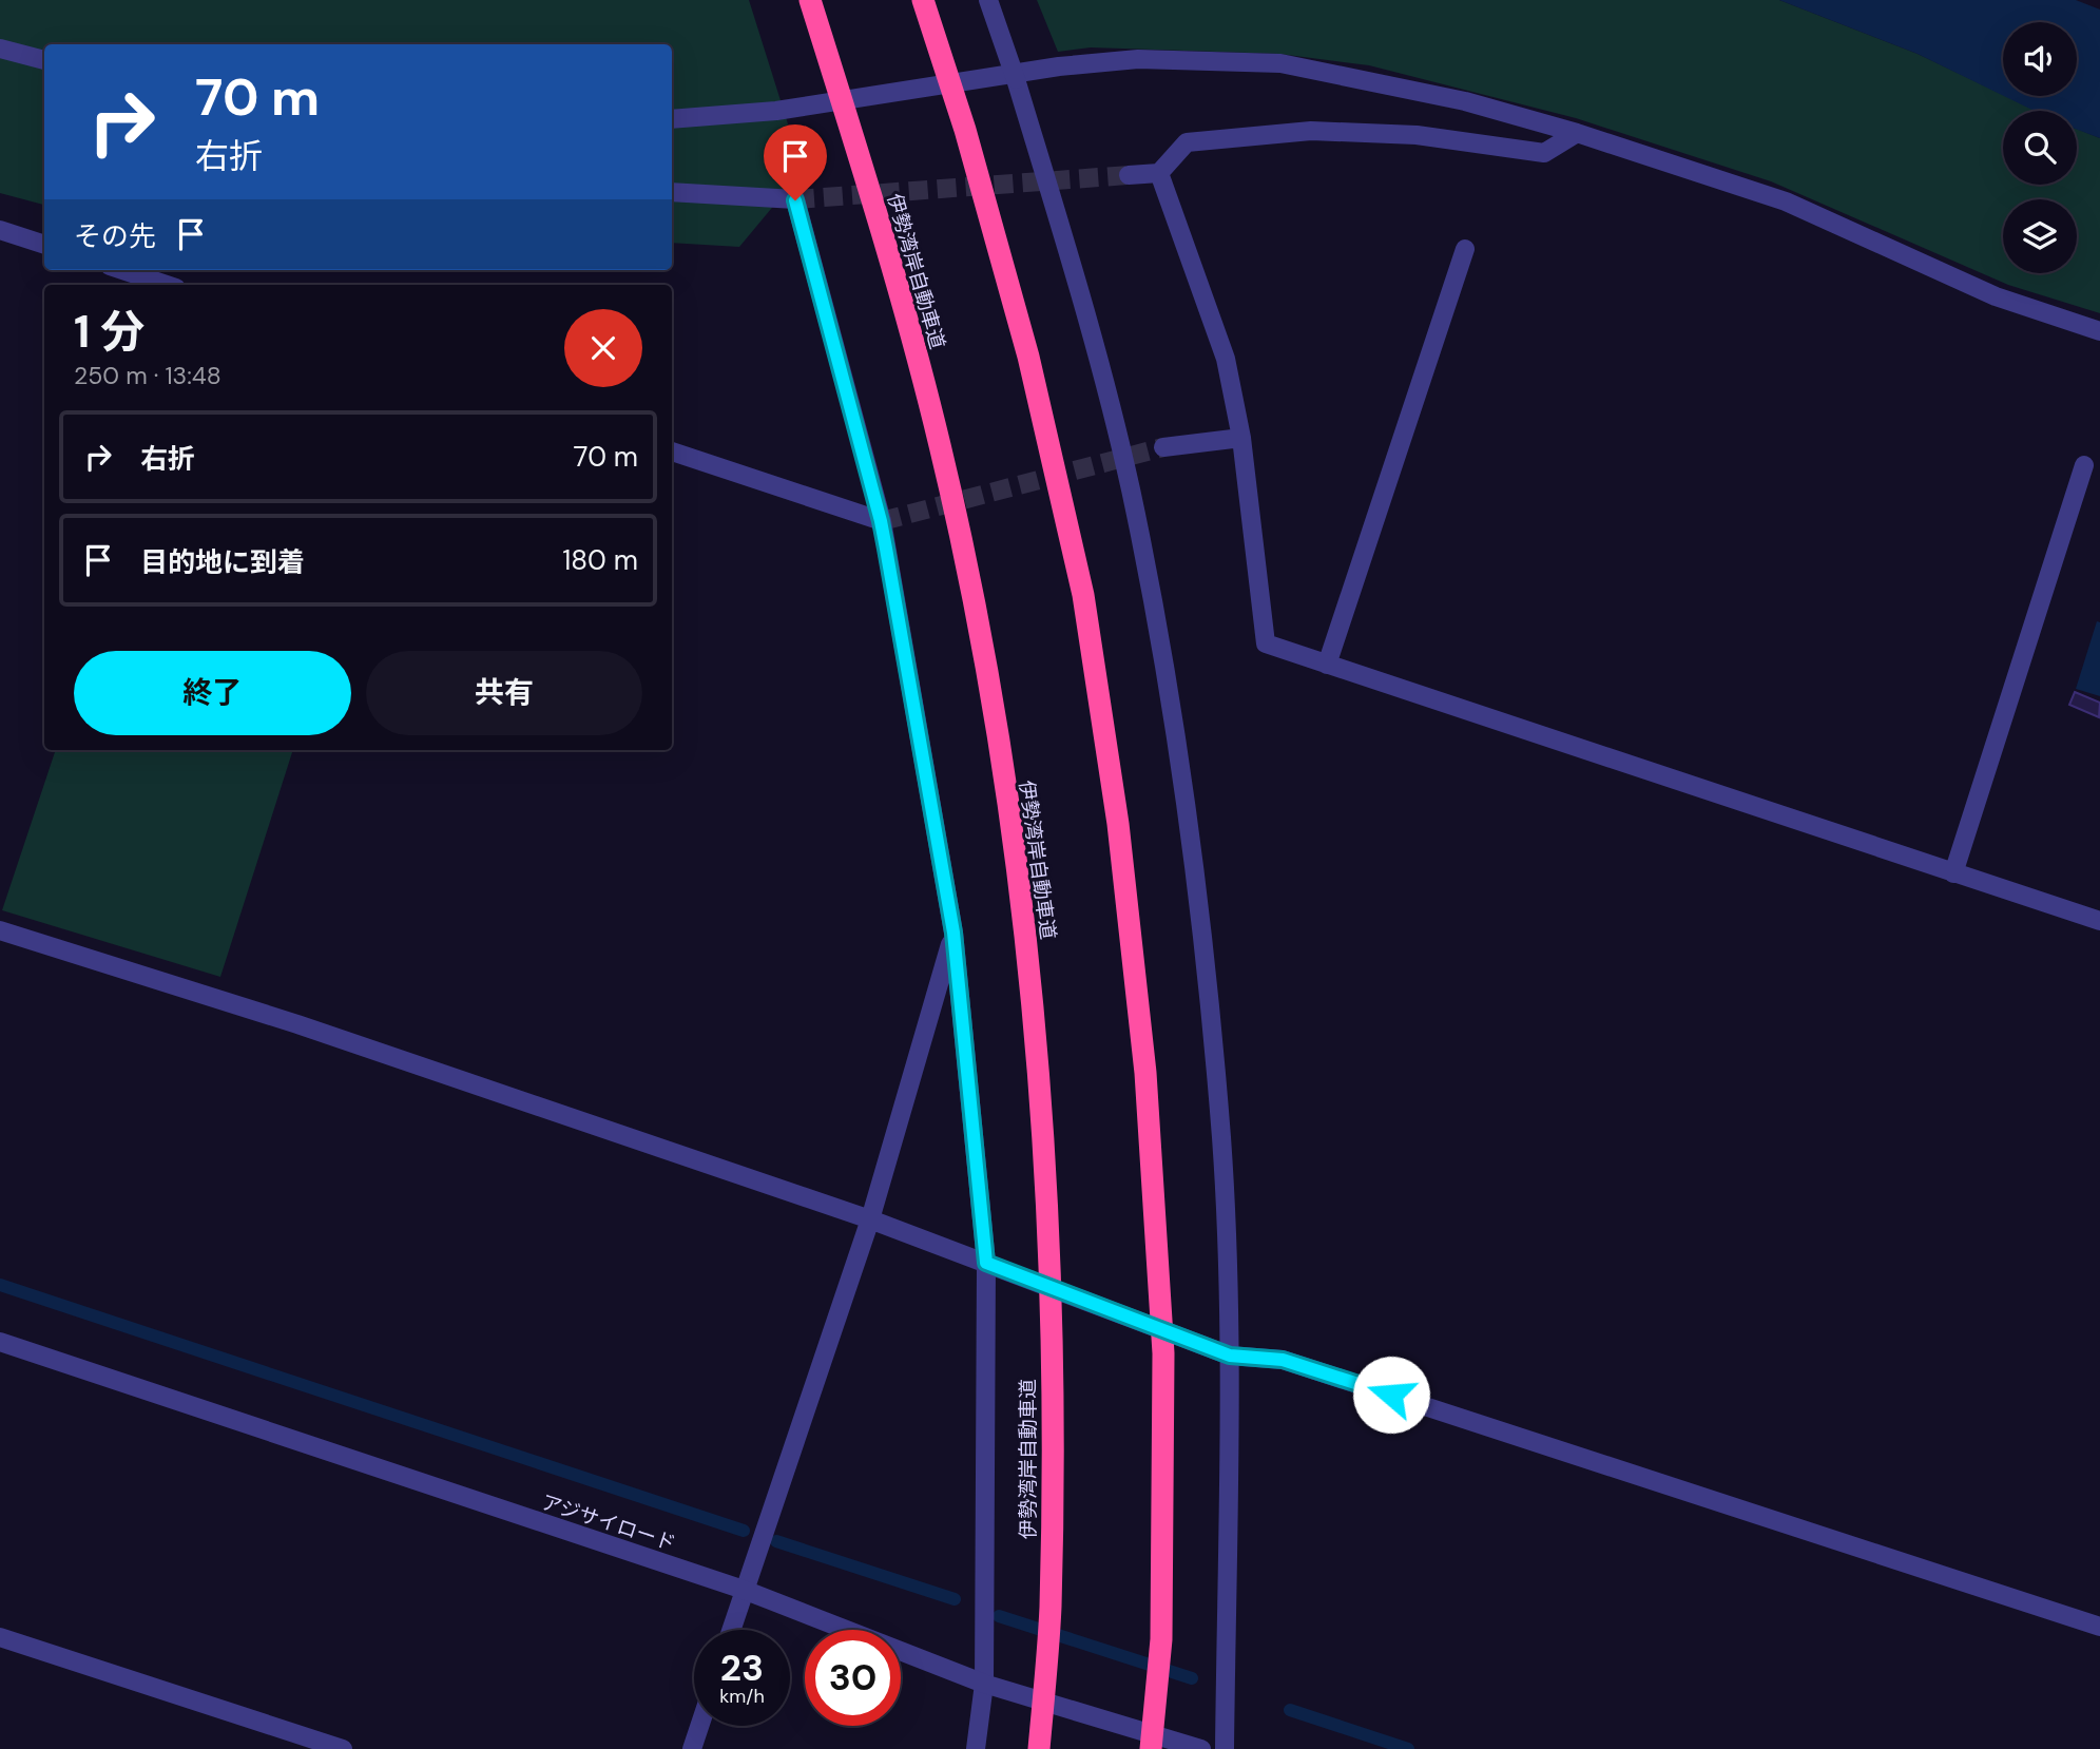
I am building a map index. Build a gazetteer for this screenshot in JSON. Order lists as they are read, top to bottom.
{
  "streets": {
    "highway": ["伊勢湾岸自動車道"],
    "street": ["アジサイロード"]
  },
  "page": {
    "turn": ["70 m", "右折"],
    "then": "その先",
    "heading": ["1 分", "250 m · 13:48"],
    "list": [
      {
        "name": "右折",
        "value": "70 m"
      },
      {
        "name": "目的地に到着",
        "value": "180 m"
      }
    ],
    "buttons": ["終了", "共有"],
    "speed": "23 km/h",
    "limit": "30"
  }
}
